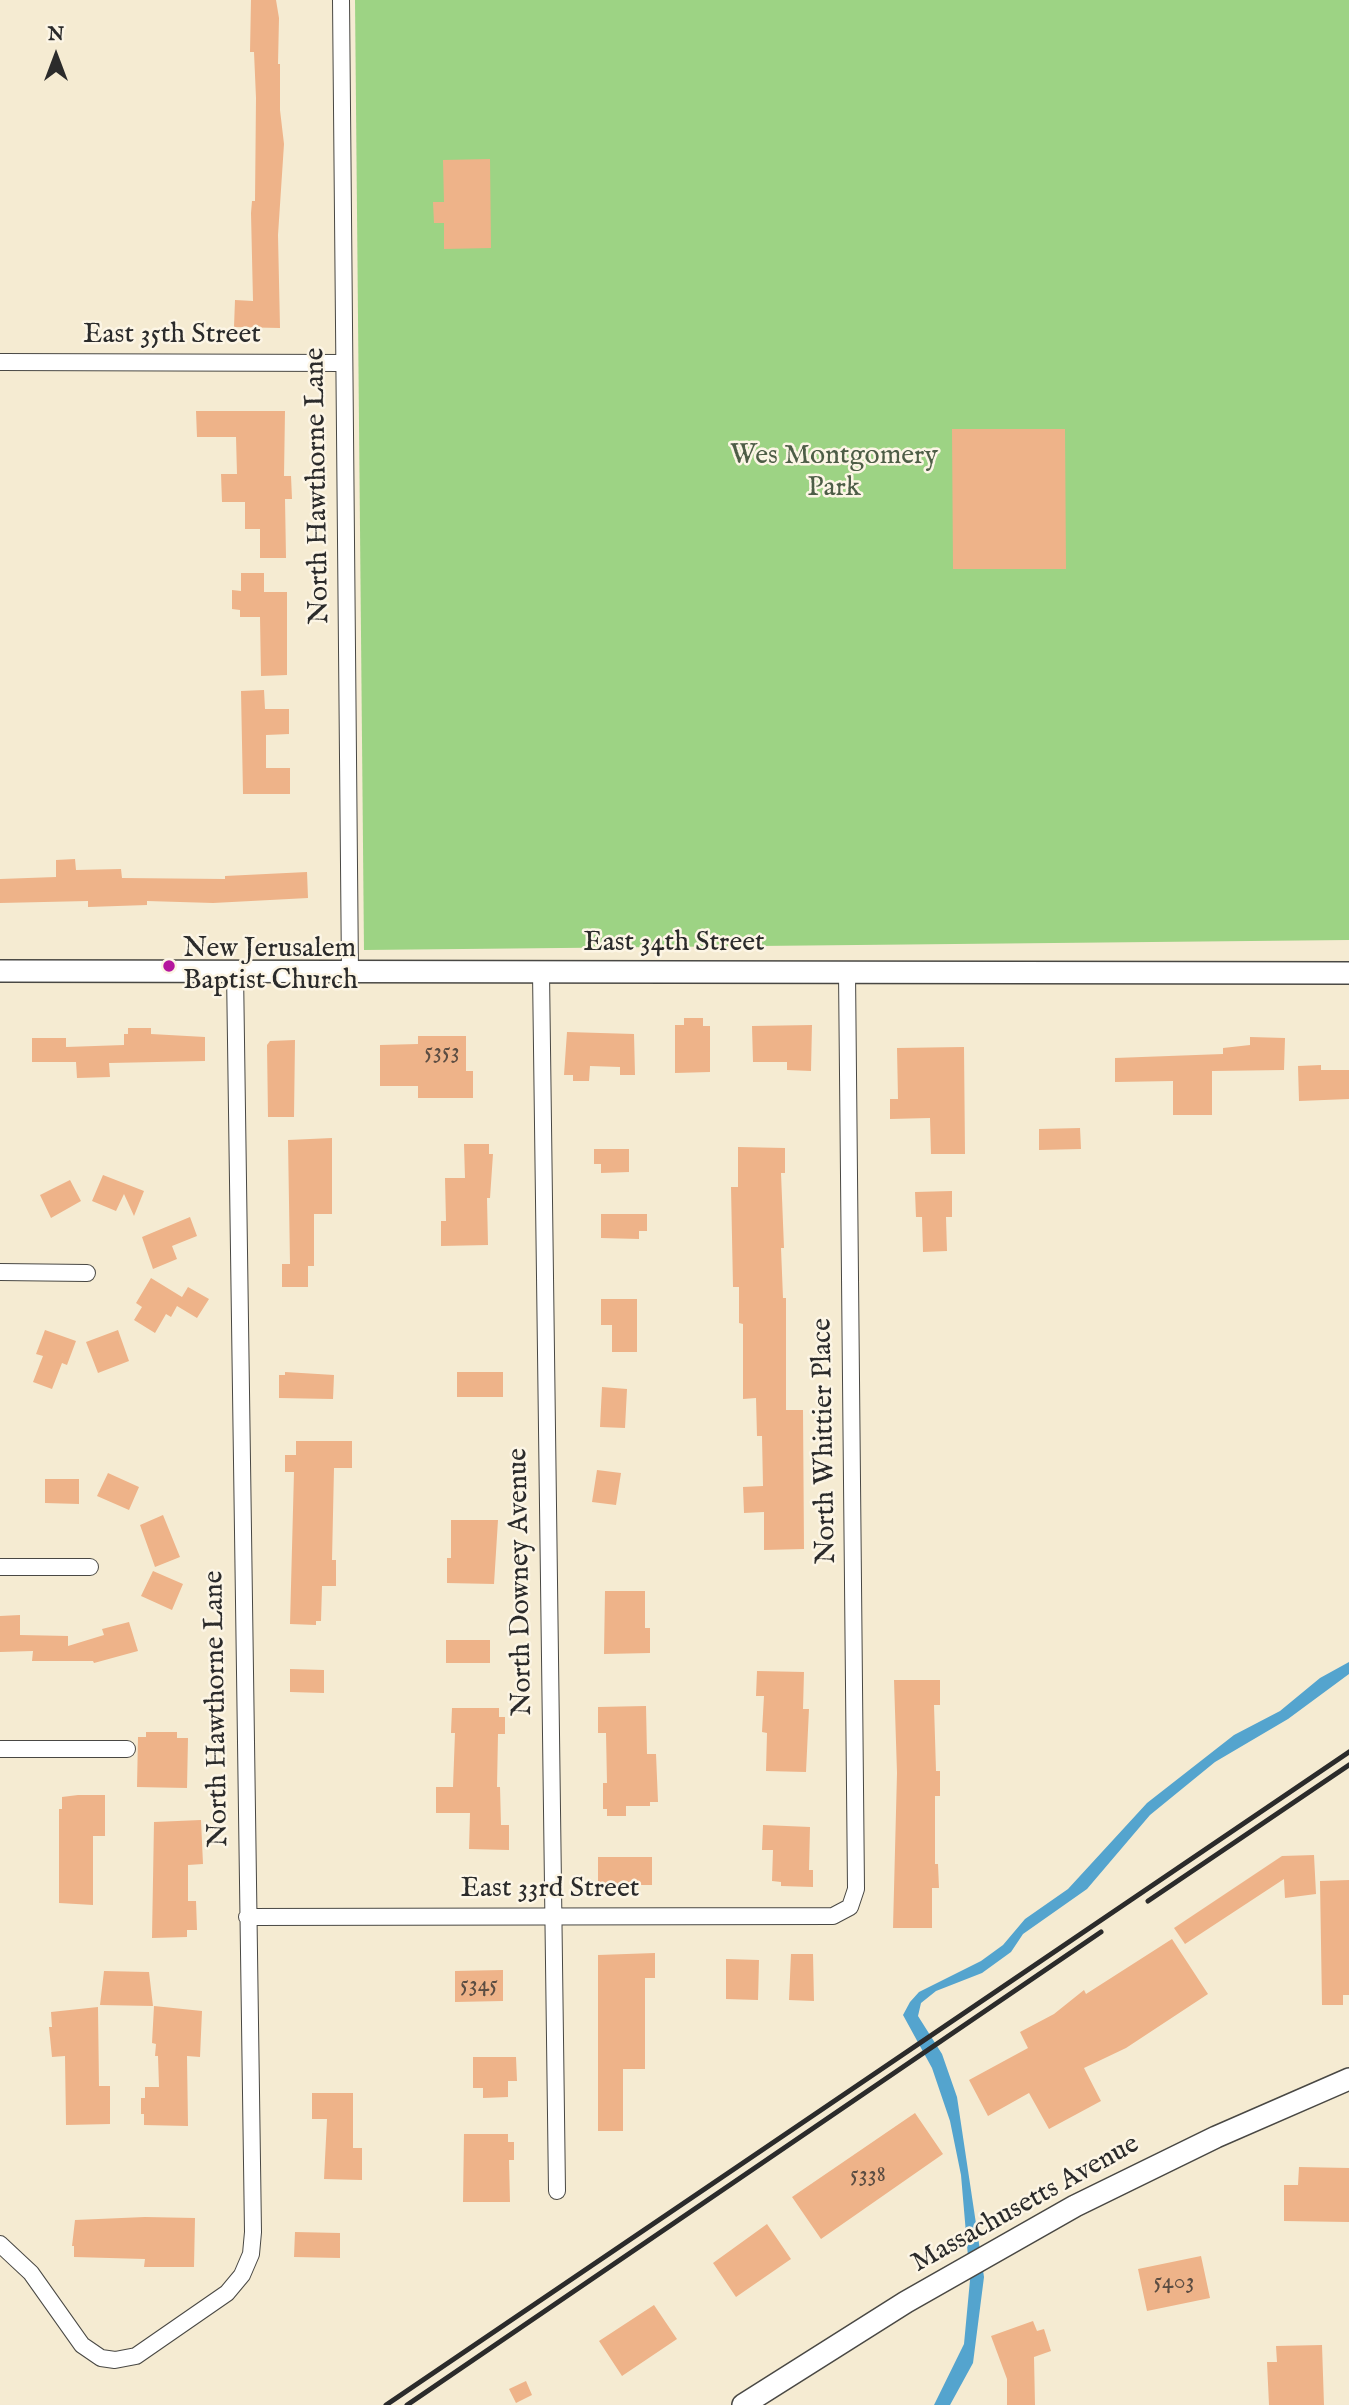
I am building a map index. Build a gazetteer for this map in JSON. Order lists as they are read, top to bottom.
{
  "streets": {
    "main road": ["East 34th Street", "Massachusetts Avenue"],
    "street": [
      "East 35th Street",
      "North Hawthorne Lane",
      "North Whittier Place",
      "North Downey Avenue",
      "East 33rd Street"
    ]
  },
  "crossings": [
    ["East 35th Street", "North Hawthorne Lane"],
    ["North Hawthorne Lane", "East 34th Street"],
    ["North Hawthorne Lane", "East 33rd Street"],
    ["East 34th Street", "North Whittier Place"],
    ["East 34th Street", "North Downey Avenue"],
    ["North Whittier Place", "East 33rd Street"],
    ["North Downey Avenue", "East 33rd Street"]
  ],
  "parks": ["Wes Montgomery Park"],
  "places": ["New Jerusalem Baptist Church"],
  "house_numbers": [
    "5353",
    "5345",
    "5338",
    "5403"
  ],
  "north": "top"
}
